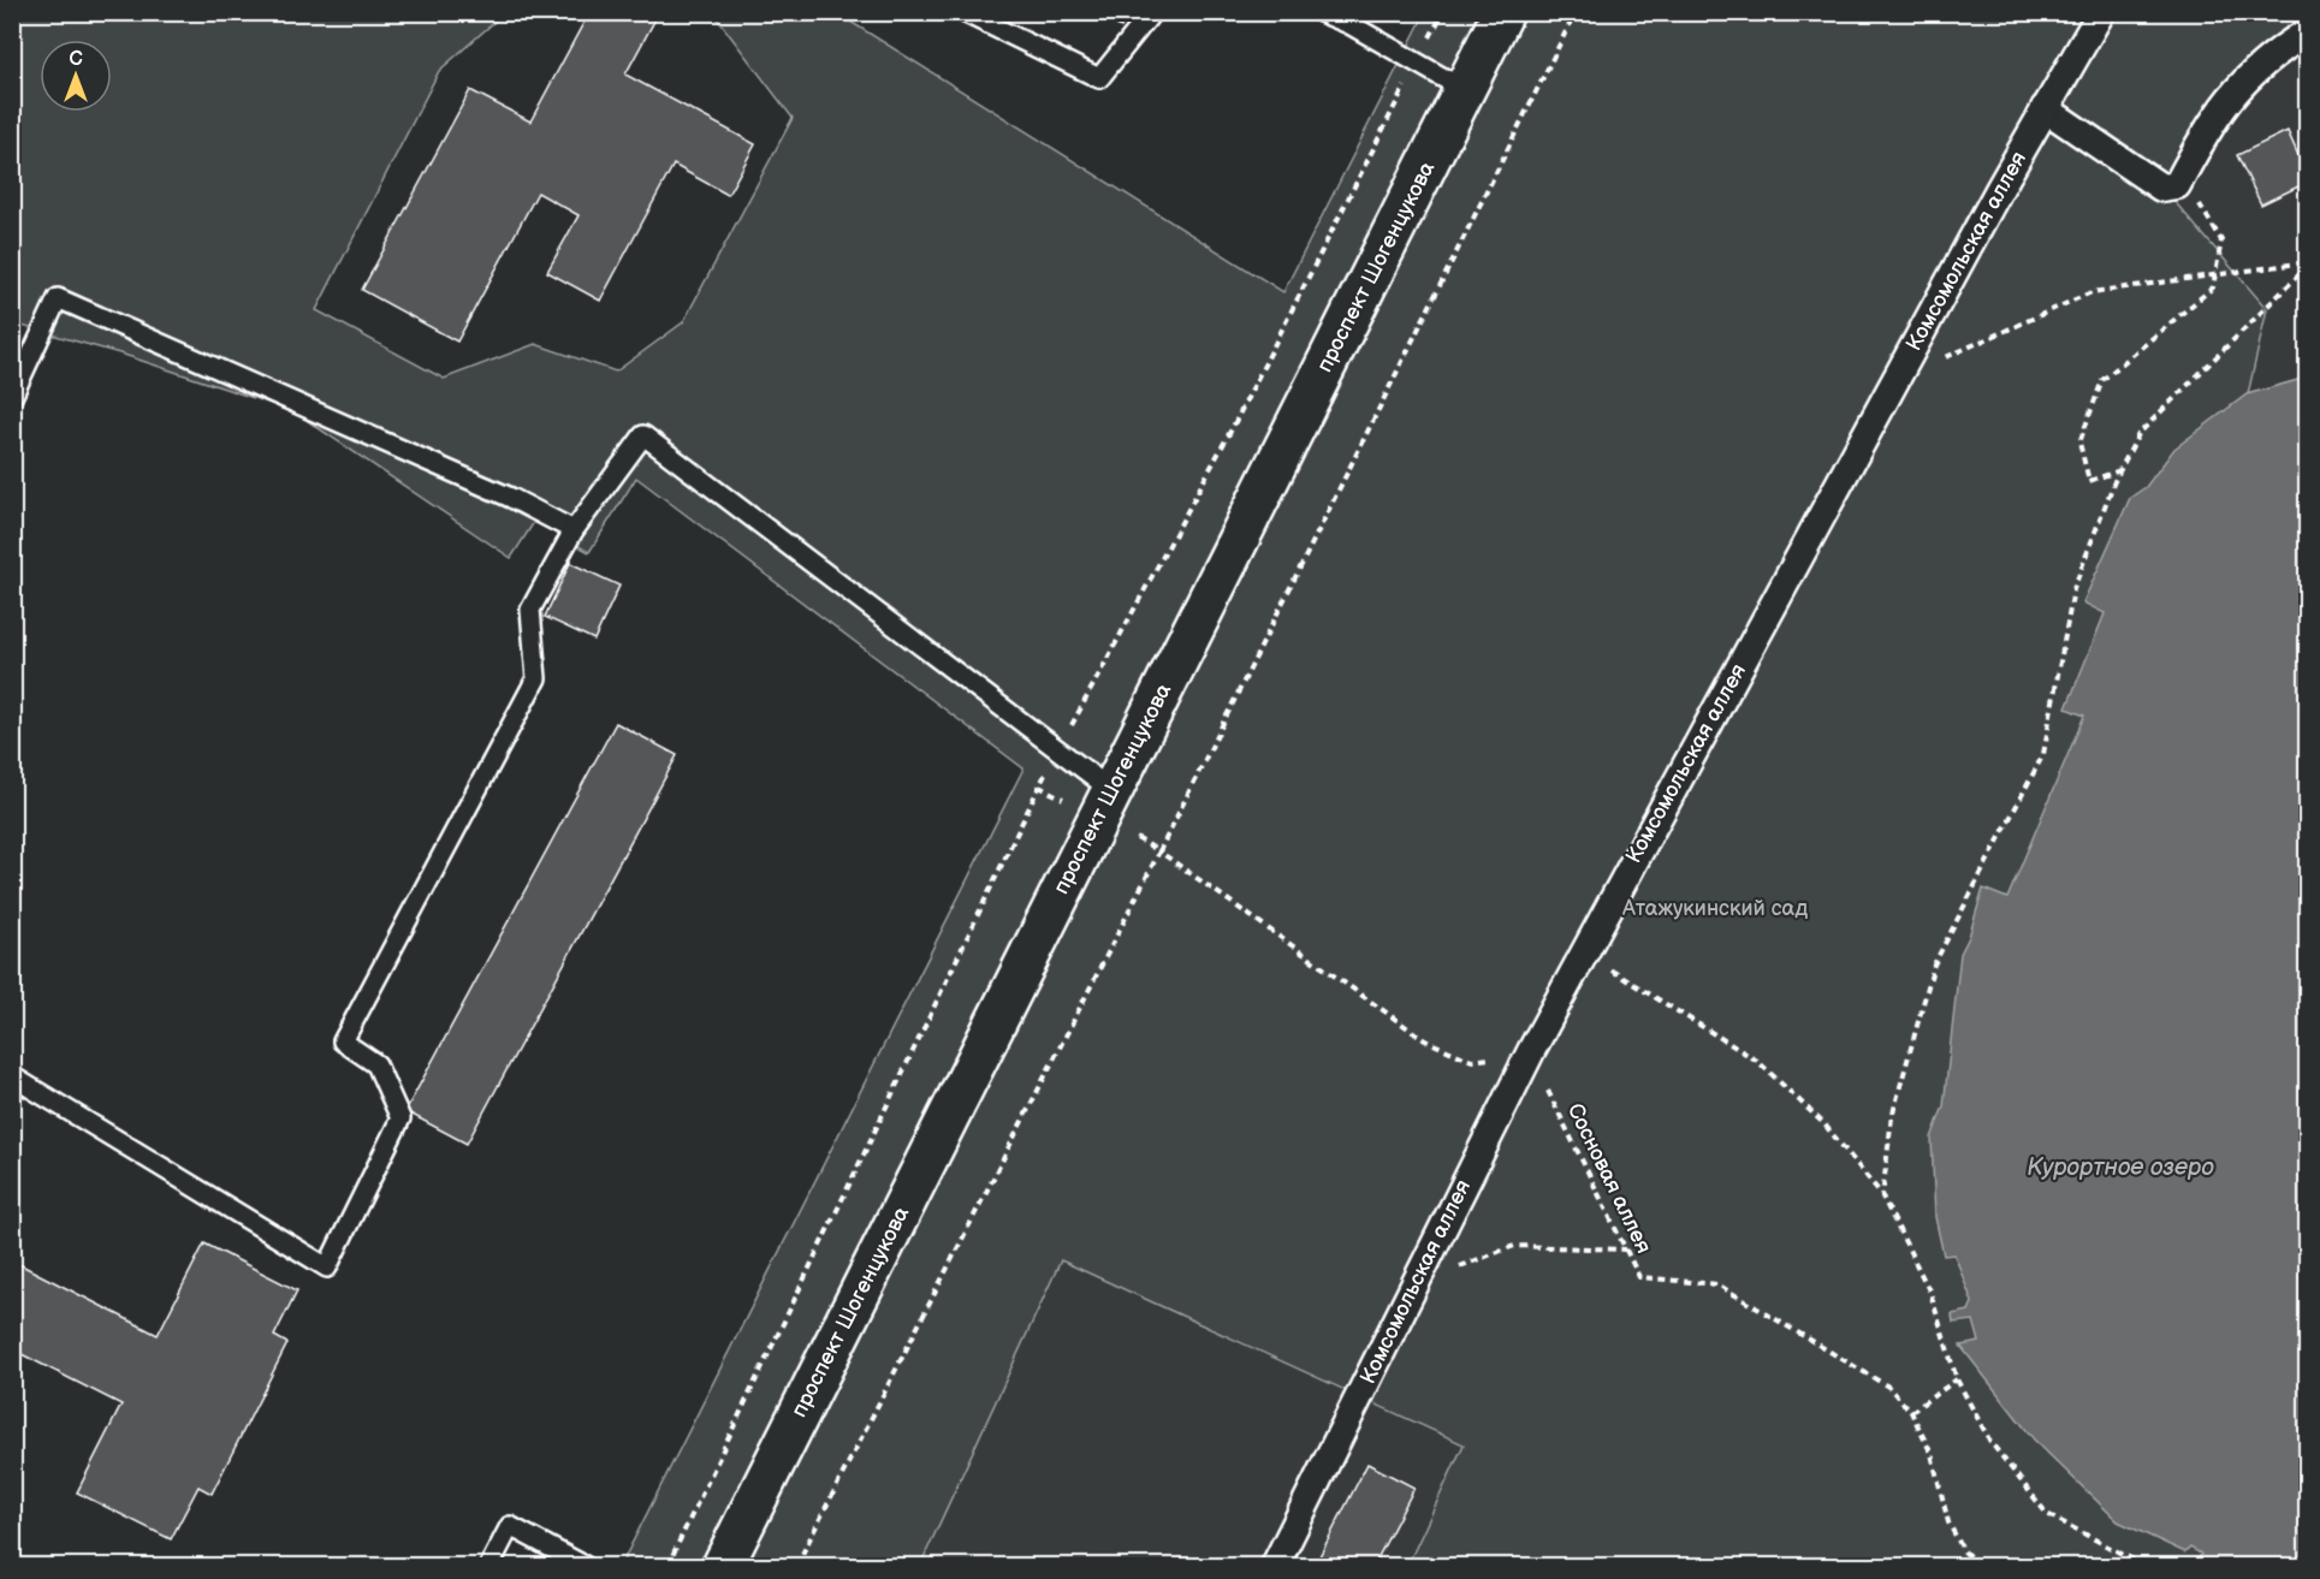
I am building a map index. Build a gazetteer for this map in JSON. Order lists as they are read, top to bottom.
{
  "streets": {
    "street": ["Комсомольская аллея", "проспект Шогенцукова"],
    "path": ["Сосновая аллея"]
  },
  "crossings": [
    ["Комсомольская аллея", "Сосновая аллея"]
  ],
  "water": ["Курортное озеро"],
  "parks": ["Атажукинский сад"],
  "north": "top"
}
